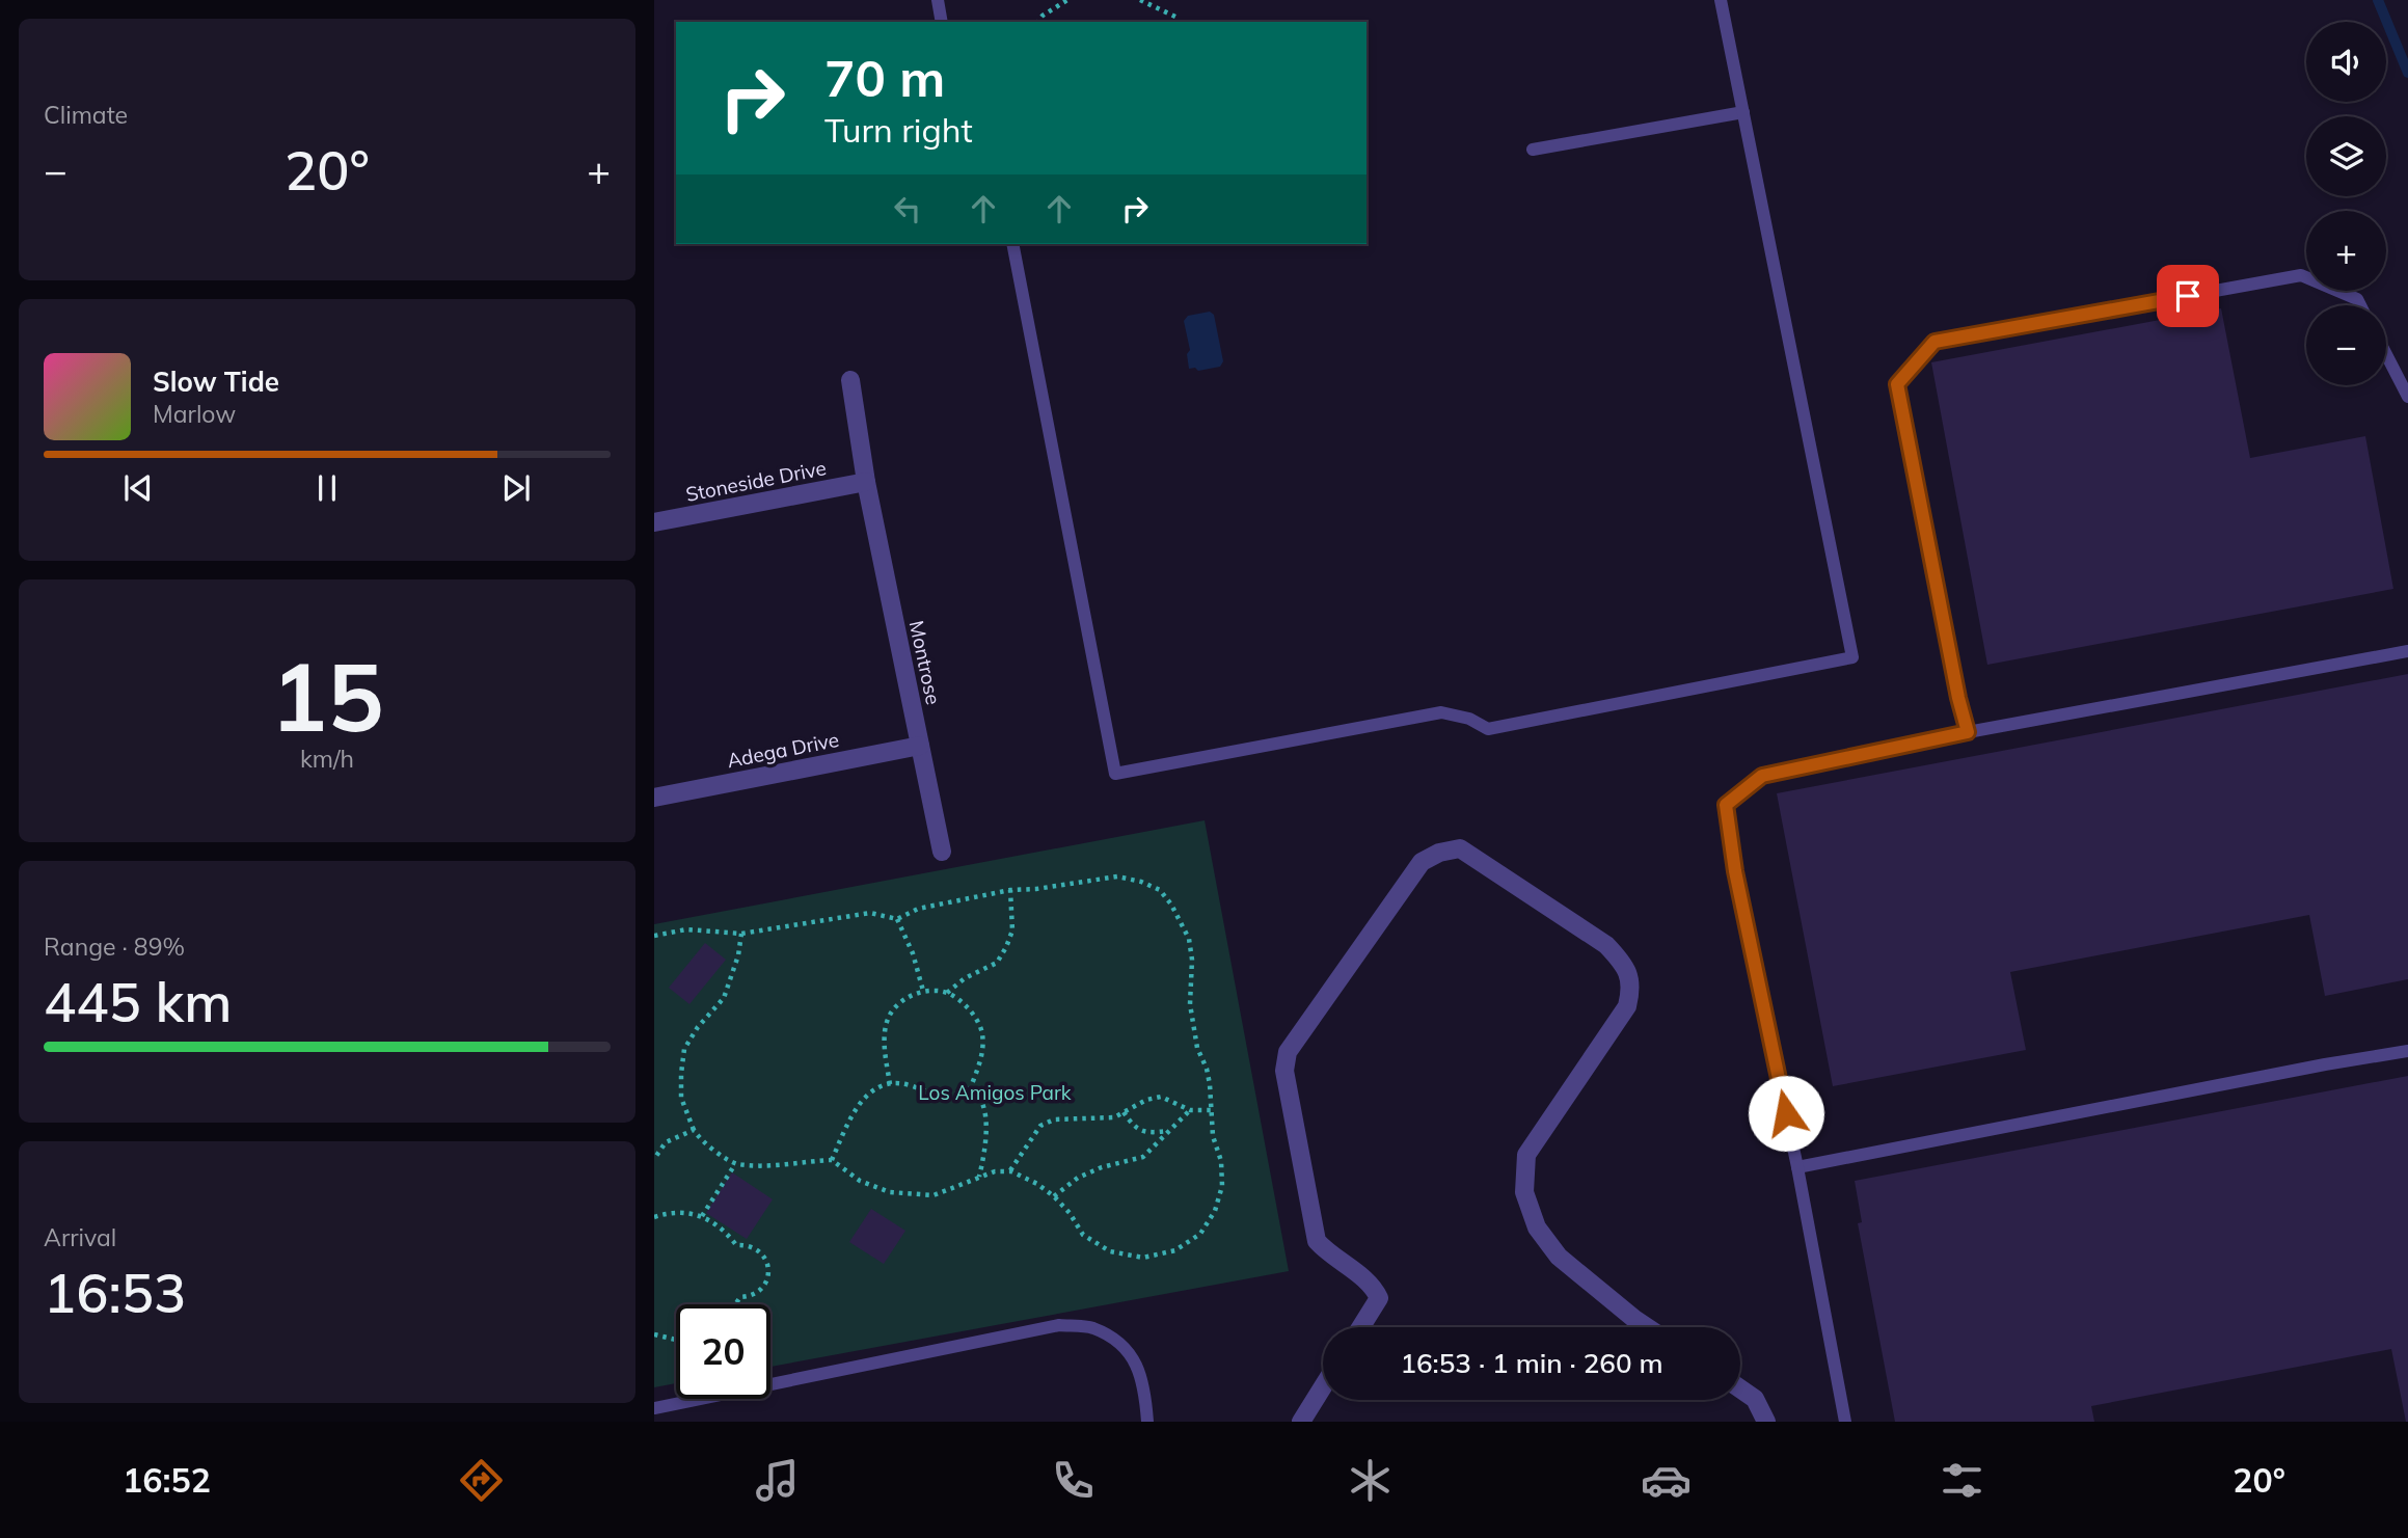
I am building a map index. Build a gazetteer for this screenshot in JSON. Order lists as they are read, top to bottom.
{
  "streets": {
    "street": ["Stoneside Drive", "Montrose", "Adega Drive"]
  },
  "crossings": [
    ["Stoneside Drive", "Montrose"],
    ["Montrose", "Adega Drive"]
  ],
  "parks": ["Los Amigos Park"],
  "page": {
    "tile": [
      "Climate",
      ["15", "km/h"],
      ["Range · 89%", "445 km"],
      ["Arrival", "16:53"]
    ],
    "map_buttons": ["+", "−"],
    "turn": ["70 m", "Turn right"],
    "heat": ["−", "20°", "+"],
    "song": ["Slow Tide", "Marlow"],
    "limit": "20",
    "trip": "16:53 · 1 min · 260 m",
    "tabs": ["16:52", "20°"]
  }
}
